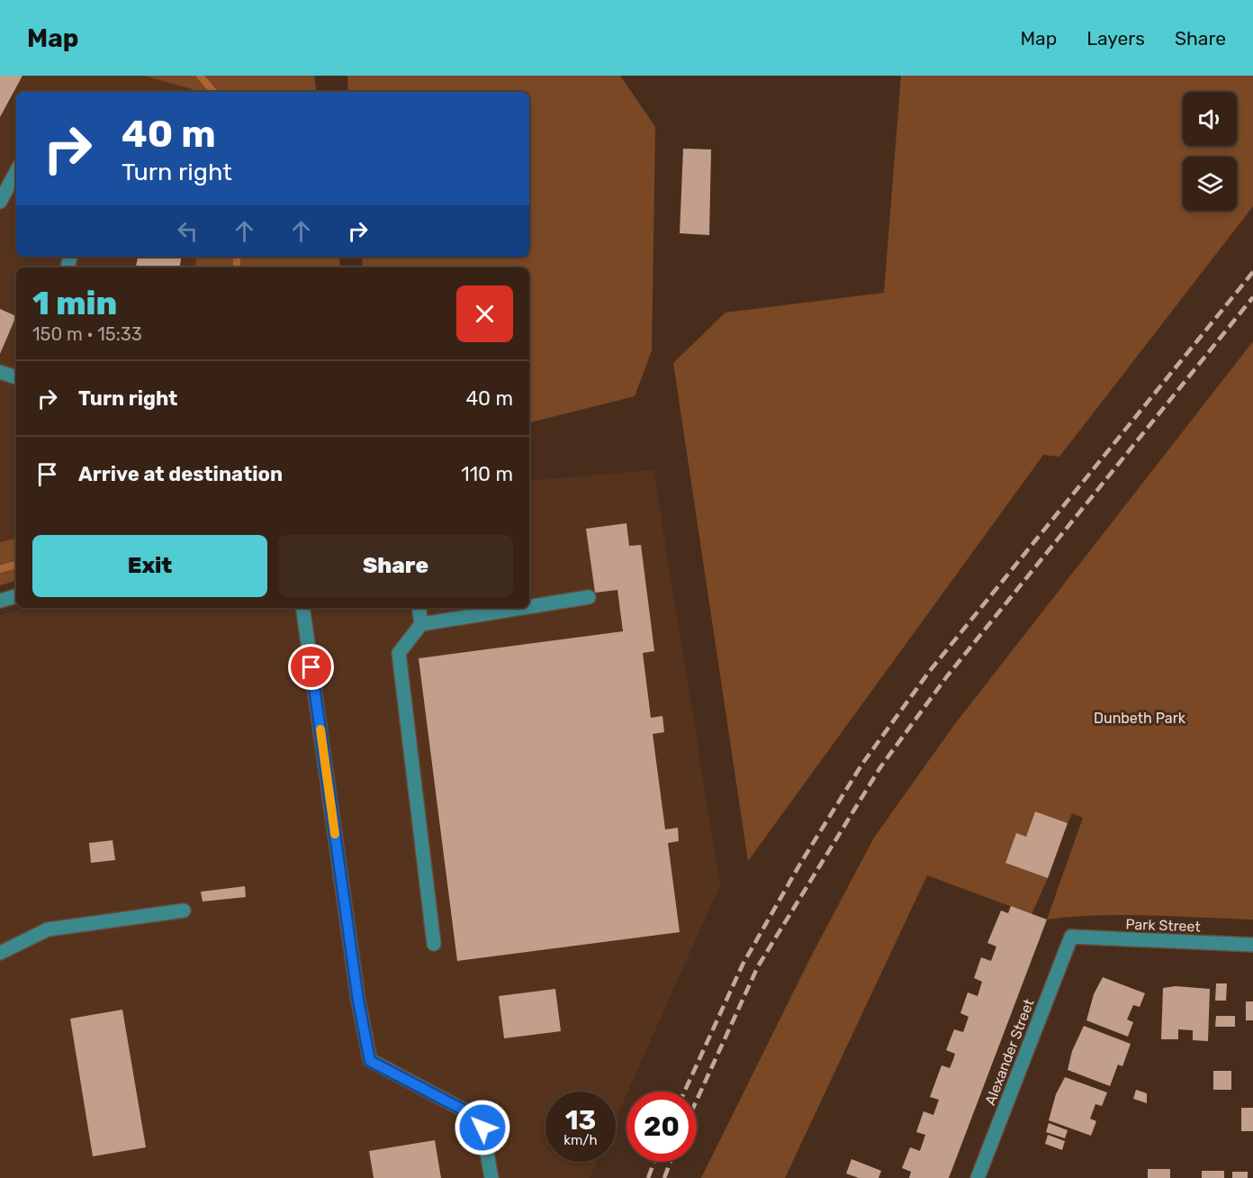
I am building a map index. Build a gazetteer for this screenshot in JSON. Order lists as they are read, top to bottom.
{
  "streets": {
    "street": ["Park Street", "Alexander Street"]
  },
  "crossings": [
    ["Park Street", "Alexander Street"]
  ],
  "parks": ["Dunbeth Park"],
  "page": {
    "header": "Map",
    "nav": ["Map", "Layers", "Share"],
    "turn": ["40 m", "Turn right"],
    "heading": ["1 min", "150 m · 15:33"],
    "list": [
      {
        "name": "Turn right",
        "value": "40 m"
      },
      {
        "name": "Arrive at destination",
        "value": "110 m"
      }
    ],
    "buttons": ["Exit", "Share"],
    "speed": "13 km/h",
    "limit": "20"
  }
}
